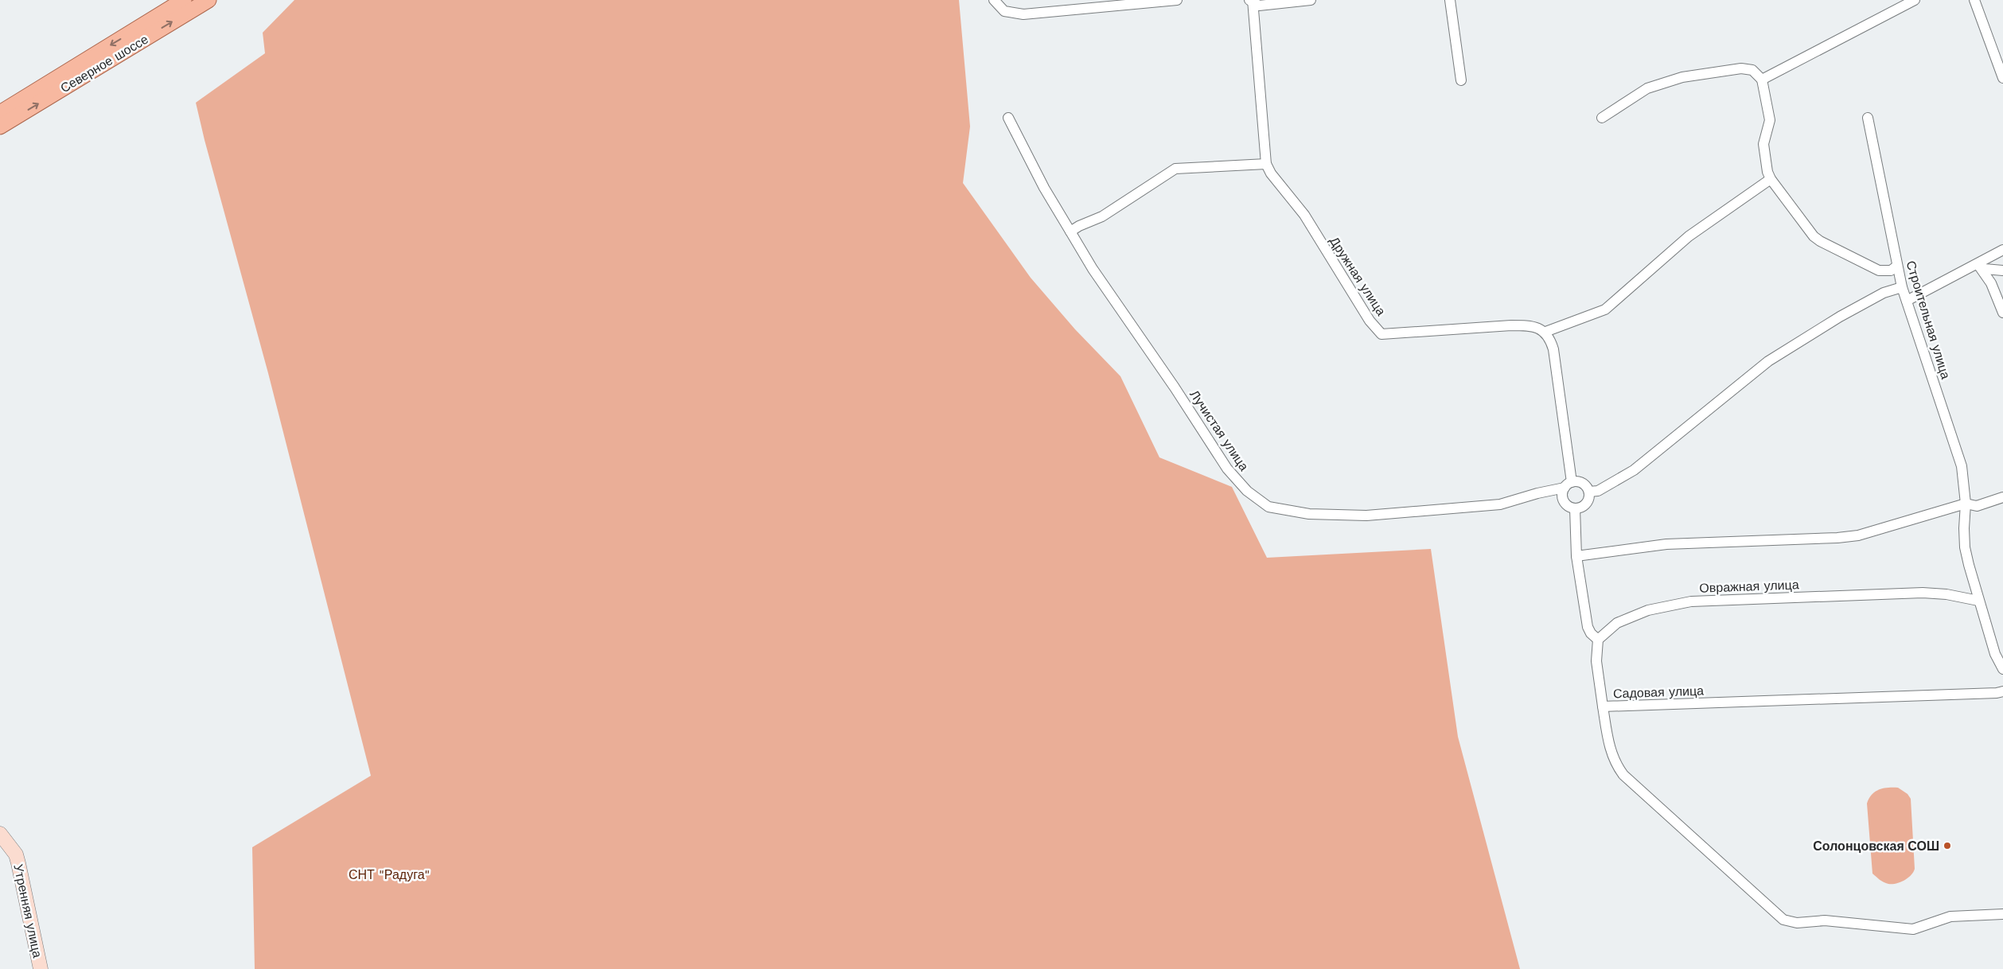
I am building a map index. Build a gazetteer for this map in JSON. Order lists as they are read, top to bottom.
{
  "streets": {
    "main road": ["Северное шоссе"],
    "street": [
      "Дружная улица",
      "Строительная улица",
      "Лучистая улица",
      "Овражная улица",
      "Садовая улица",
      "Утренняя улица"
    ]
  },
  "crossings": [
    ["Строительная улица", "Овражная улица"]
  ],
  "parks": ["СНТ \"Радуга\""],
  "places": ["Солонцовская СОШ"]
}
